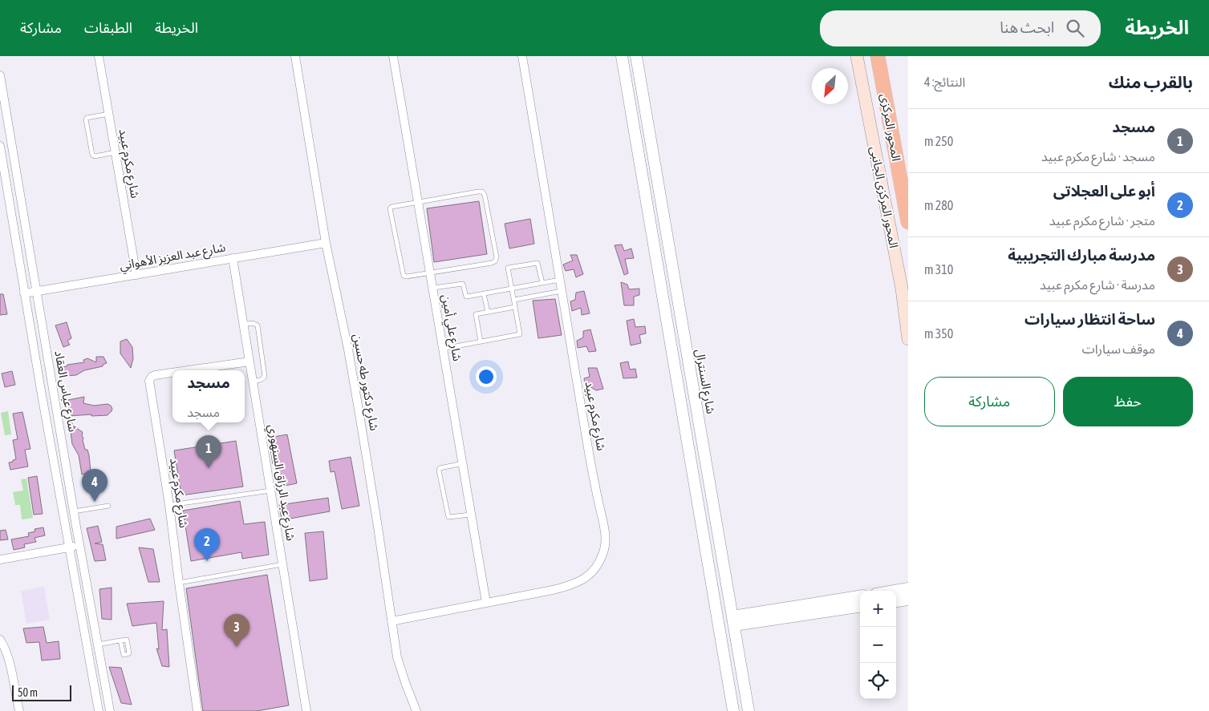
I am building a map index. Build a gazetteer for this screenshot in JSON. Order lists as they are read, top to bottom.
{
  "streets": {
    "highway": ["المحور المركزى"],
    "main road": ["المحور المركزى الجانبى"],
    "street": [
      "شارع مكرم عبيد",
      "شارع عبد العزيز الأهواني",
      "شارع علي أمين",
      "شارع السنترال",
      "شارع دكتور طه حسين",
      "شارع عباس العقاد",
      "شارع عبد الرزاق السنهوري"
    ]
  },
  "crossings": [
    ["شارع مكرم عبيد", "شارع عبد العزيز الأهواني"],
    ["شارع مكرم عبيد", "شارع علي أمين"],
    ["شارع مكرم عبيد", "شارع دكتور طه حسين"],
    ["شارع مكرم عبيد", "شارع عبد الرزاق السنهوري"],
    ["شارع عبد العزيز الأهواني", "شارع دكتور طه حسين"],
    ["شارع عبد العزيز الأهواني", "شارع عباس العقاد"],
    ["شارع عبد العزيز الأهواني", "شارع عبد الرزاق السنهوري"]
  ],
  "scale_bar": "50 m",
  "north": "bottom left",
  "page": {
    "header": "الخريطة",
    "search": "ابحث هنا",
    "nav": ["الخريطة", "الطبقات", "مشاركة"],
    "heading": ["بالقرب منك", "النتائج: 4"],
    "list": [
      {
        "mark": "1",
        "name": "مسجد",
        "note": "مسجد · شارع مكرم عبيد",
        "value": "250 m"
      },
      {
        "mark": "2",
        "name": "أبو على العجلاتى",
        "note": "متجر · شارع مكرم عبيد",
        "value": "280 m"
      },
      {
        "mark": "3",
        "name": "مدرسة مبارك التجريبية",
        "note": "مدرسة · شارع مكرم عبيد",
        "value": "310 m"
      },
      {
        "mark": "4",
        "name": "ساحة انتظار سيارات",
        "note": "موقف سيارات",
        "value": "350 m"
      }
    ],
    "buttons": ["حفظ", "مشاركة"],
    "popup": ["مسجد", "مسجد"],
    "pins": [
      "1",
      "4",
      "2",
      "3"
    ],
    "map_buttons": ["+", "−"],
    "scale": "50 m"
  }
}
